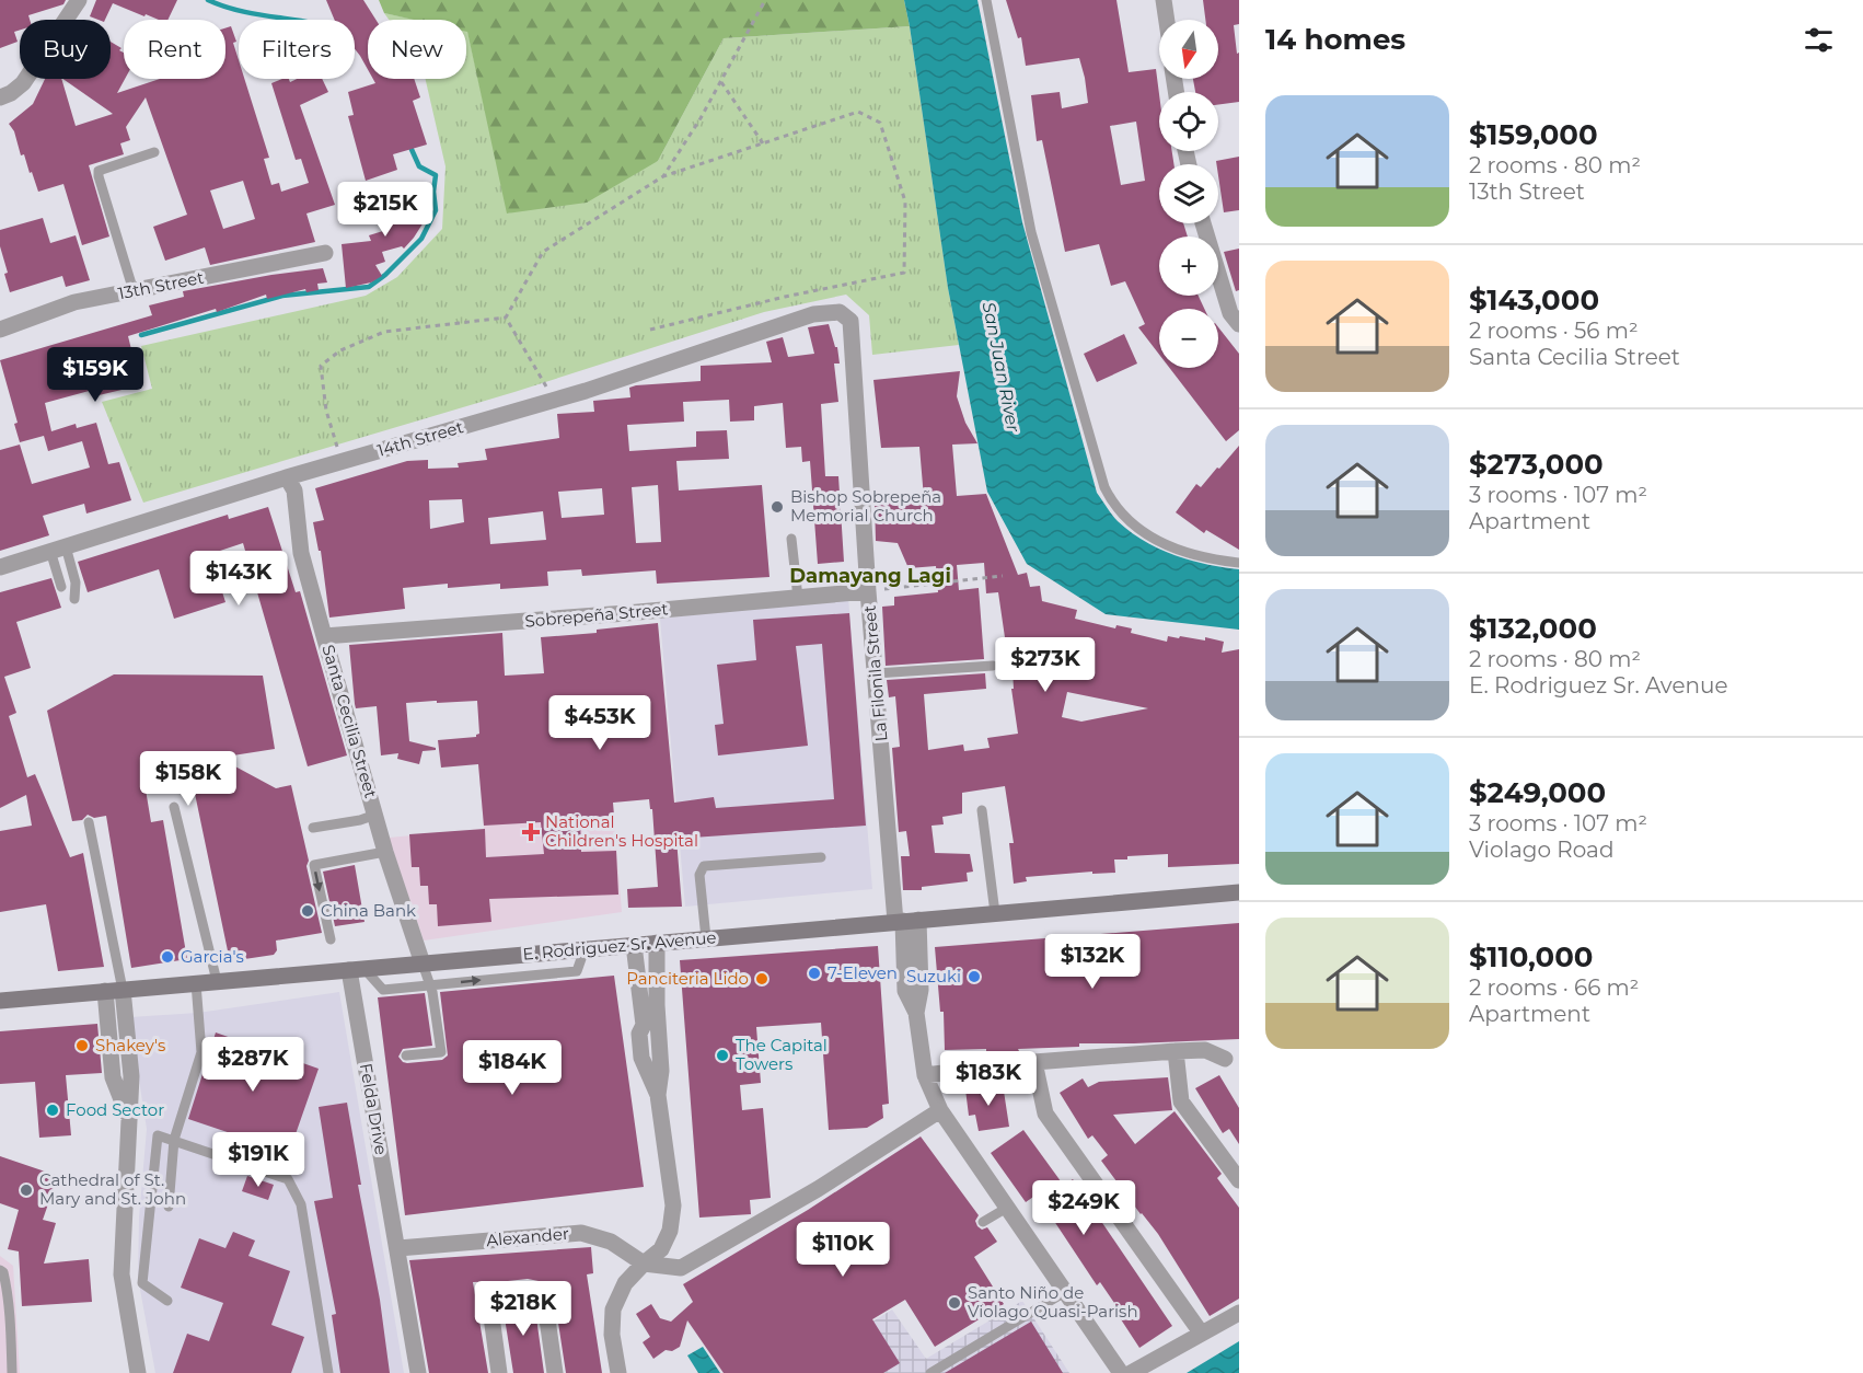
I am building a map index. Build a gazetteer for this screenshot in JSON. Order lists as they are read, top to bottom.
{
  "streets": {
    "main road": ["E. Rodriguez Sr. Avenue"],
    "street": [
      "13th Street",
      "14th Street",
      "Sobrepeña Street",
      "La Filonila Street",
      "Santa Cecilia Street",
      "Felda Drive",
      "Alexander"
    ]
  },
  "crossings": [
    ["14th Street", "La Filonila Street"],
    ["14th Street", "Santa Cecilia Street"],
    ["Sobrepeña Street", "La Filonila Street"],
    ["Sobrepeña Street", "Santa Cecilia Street"],
    ["La Filonila Street", "E. Rodriguez Sr. Avenue"],
    ["La Filonila Street", "Alexander"],
    ["Santa Cecilia Street", "E. Rodriguez Sr. Avenue"],
    ["E. Rodriguez Sr. Avenue", "Felda Drive"],
    ["Felda Drive", "Alexander"]
  ],
  "districts": ["Damayang Lagi"],
  "water": ["San Juan River"],
  "places": {
    "other": [
      "Bishop Sobrepeña Memorial Church",
      "China Bank",
      "Garcia's",
      "7-Eleven",
      "Suzuki",
      "Panciteria Lido",
      "Shakey's",
      "The Capital Towers",
      "Food Sector",
      "Cathedral of St. Mary and St. John",
      "Santo Niño de Violago Quasi-Parish"
    ],
    "health": ["National Children's Hospital"]
  },
  "north": "bottom",
  "page": {
    "heading": "14 homes",
    "map_buttons": ["+", "−"],
    "chip": [
      "Buy",
      "Rent",
      "Filters",
      "New"
    ],
    "list": [
      {
        "name": "$159,000",
        "note": "2 rooms · 80 m² · 13th Street"
      },
      {
        "name": "$143,000",
        "note": "2 rooms · 56 m² · Santa Cecilia Street"
      },
      {
        "name": "$273,000",
        "note": "3 rooms · 107 m² · Apartment"
      },
      {
        "name": "$132,000",
        "note": "2 rooms · 80 m² · E. Rodriguez Sr. Avenue"
      },
      {
        "name": "$249,000",
        "note": "3 rooms · 107 m² · Violago Road"
      },
      {
        "name": "$110,000",
        "note": "2 rooms · 66 m² · Apartment"
      }
    ],
    "price": [
      "$215K",
      "$159K",
      "$143K",
      "$273K",
      "$453K",
      "$158K",
      "$132K",
      "$287K",
      "$184K",
      "$183K",
      "$191K",
      "$249K",
      "$110K",
      "$218K"
    ]
  }
}
